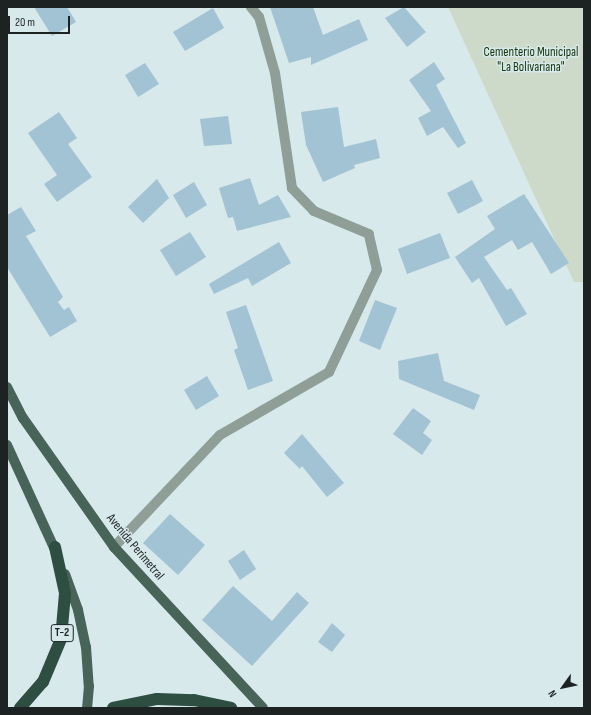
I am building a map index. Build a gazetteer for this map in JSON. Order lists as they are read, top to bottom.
{
  "streets": {
    "highway": ["T-2"],
    "main road": ["Avenida Perimetral"]
  },
  "parks": ["Cementerio Municipal \"La Bolivariana\""],
  "scale_bar": "20 m",
  "north": "bottom left"
}
